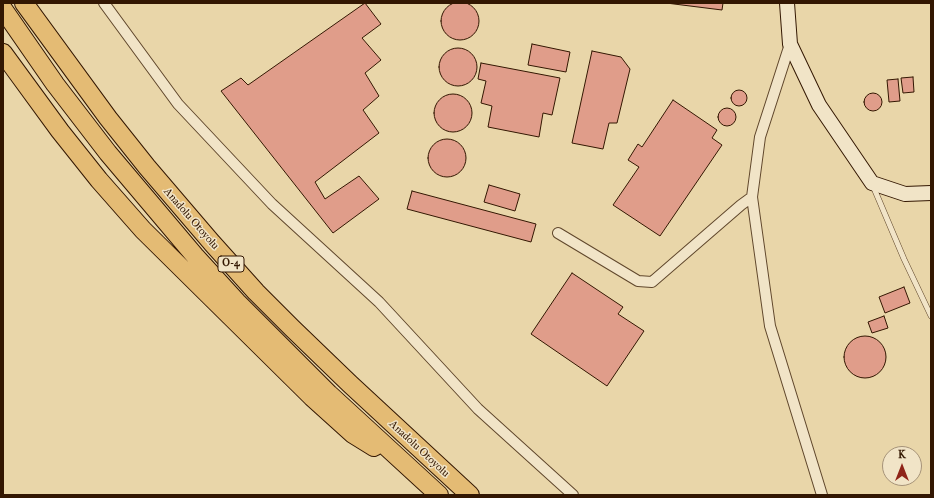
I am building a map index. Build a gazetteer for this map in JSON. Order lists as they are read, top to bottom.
{
  "streets": {
    "highway": ["Anadolu Otoyolu", "O-4"]
  },
  "north": "top"
}
